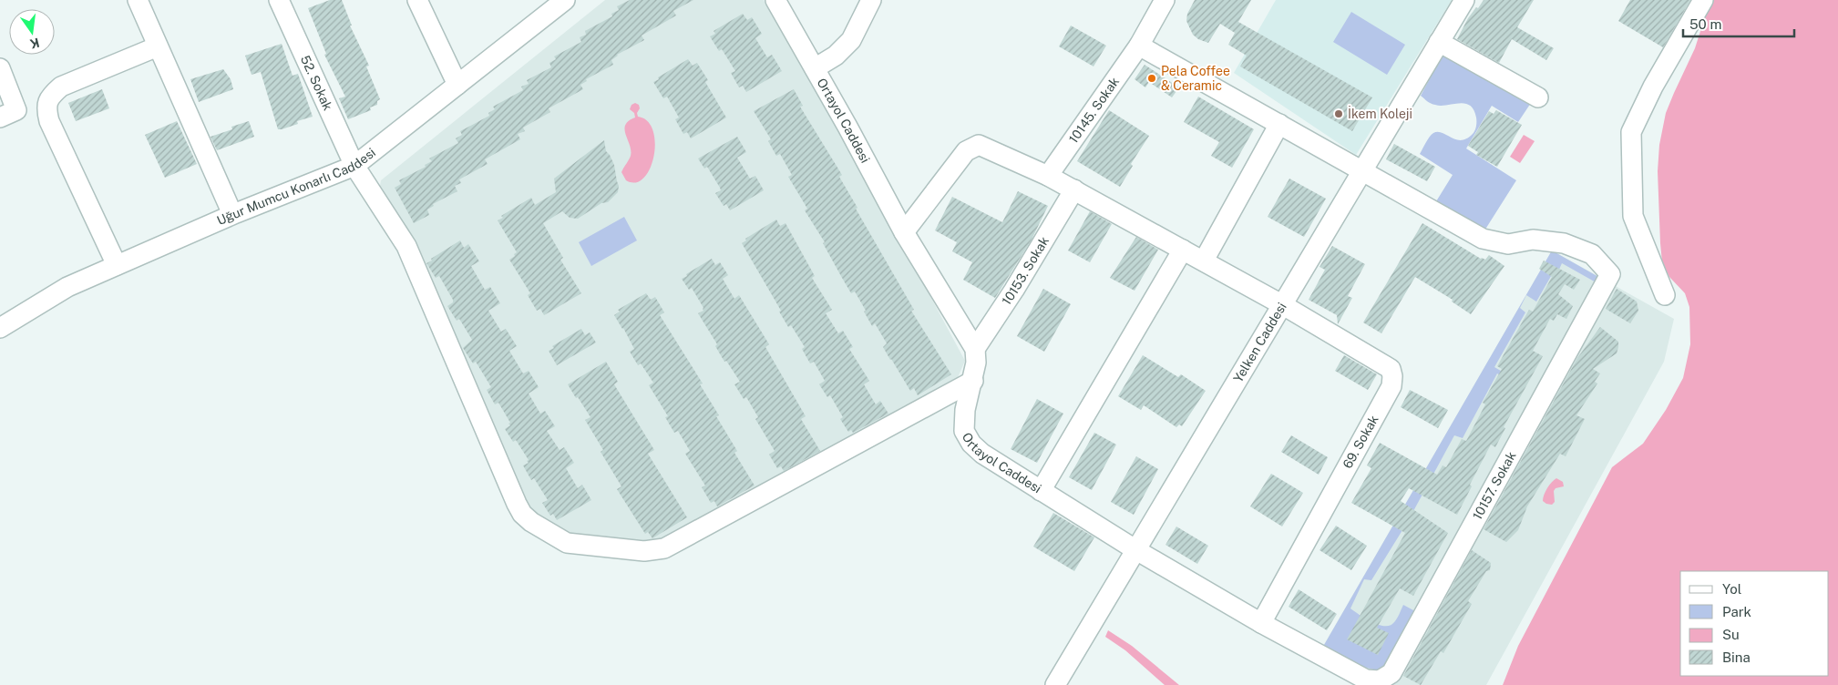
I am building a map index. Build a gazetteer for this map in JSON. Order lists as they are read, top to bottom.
{
  "streets": {
    "street": [
      "52. Sokak",
      "10145. Sokak",
      "Ortayol Caddesi",
      "Uğur Mumcu Konarlı Caddesi",
      "10153. Sokak",
      "Yelken Caddesi",
      "69. Sokak",
      "10157. Sokak"
    ]
  },
  "crossings": [
    ["52. Sokak", "Ortayol Caddesi"],
    ["52. Sokak", "Uğur Mumcu Konarlı Caddesi"],
    ["10145. Sokak", "69. Sokak"],
    ["Ortayol Caddesi", "10153. Sokak"],
    ["Ortayol Caddesi", "Yelken Caddesi"],
    ["Ortayol Caddesi", "69. Sokak"],
    ["Ortayol Caddesi", "10157. Sokak"],
    ["10153. Sokak", "69. Sokak"],
    ["Yelken Caddesi", "69. Sokak"],
    ["Yelken Caddesi", "10157. Sokak"]
  ],
  "places": ["Pela Coffee & Ceramic", "İkem Koleji"],
  "legend": [
    "Yol",
    "Park",
    "Su",
    "Bina"
  ],
  "scale_bar": "50 m",
  "north": "bottom"
}
